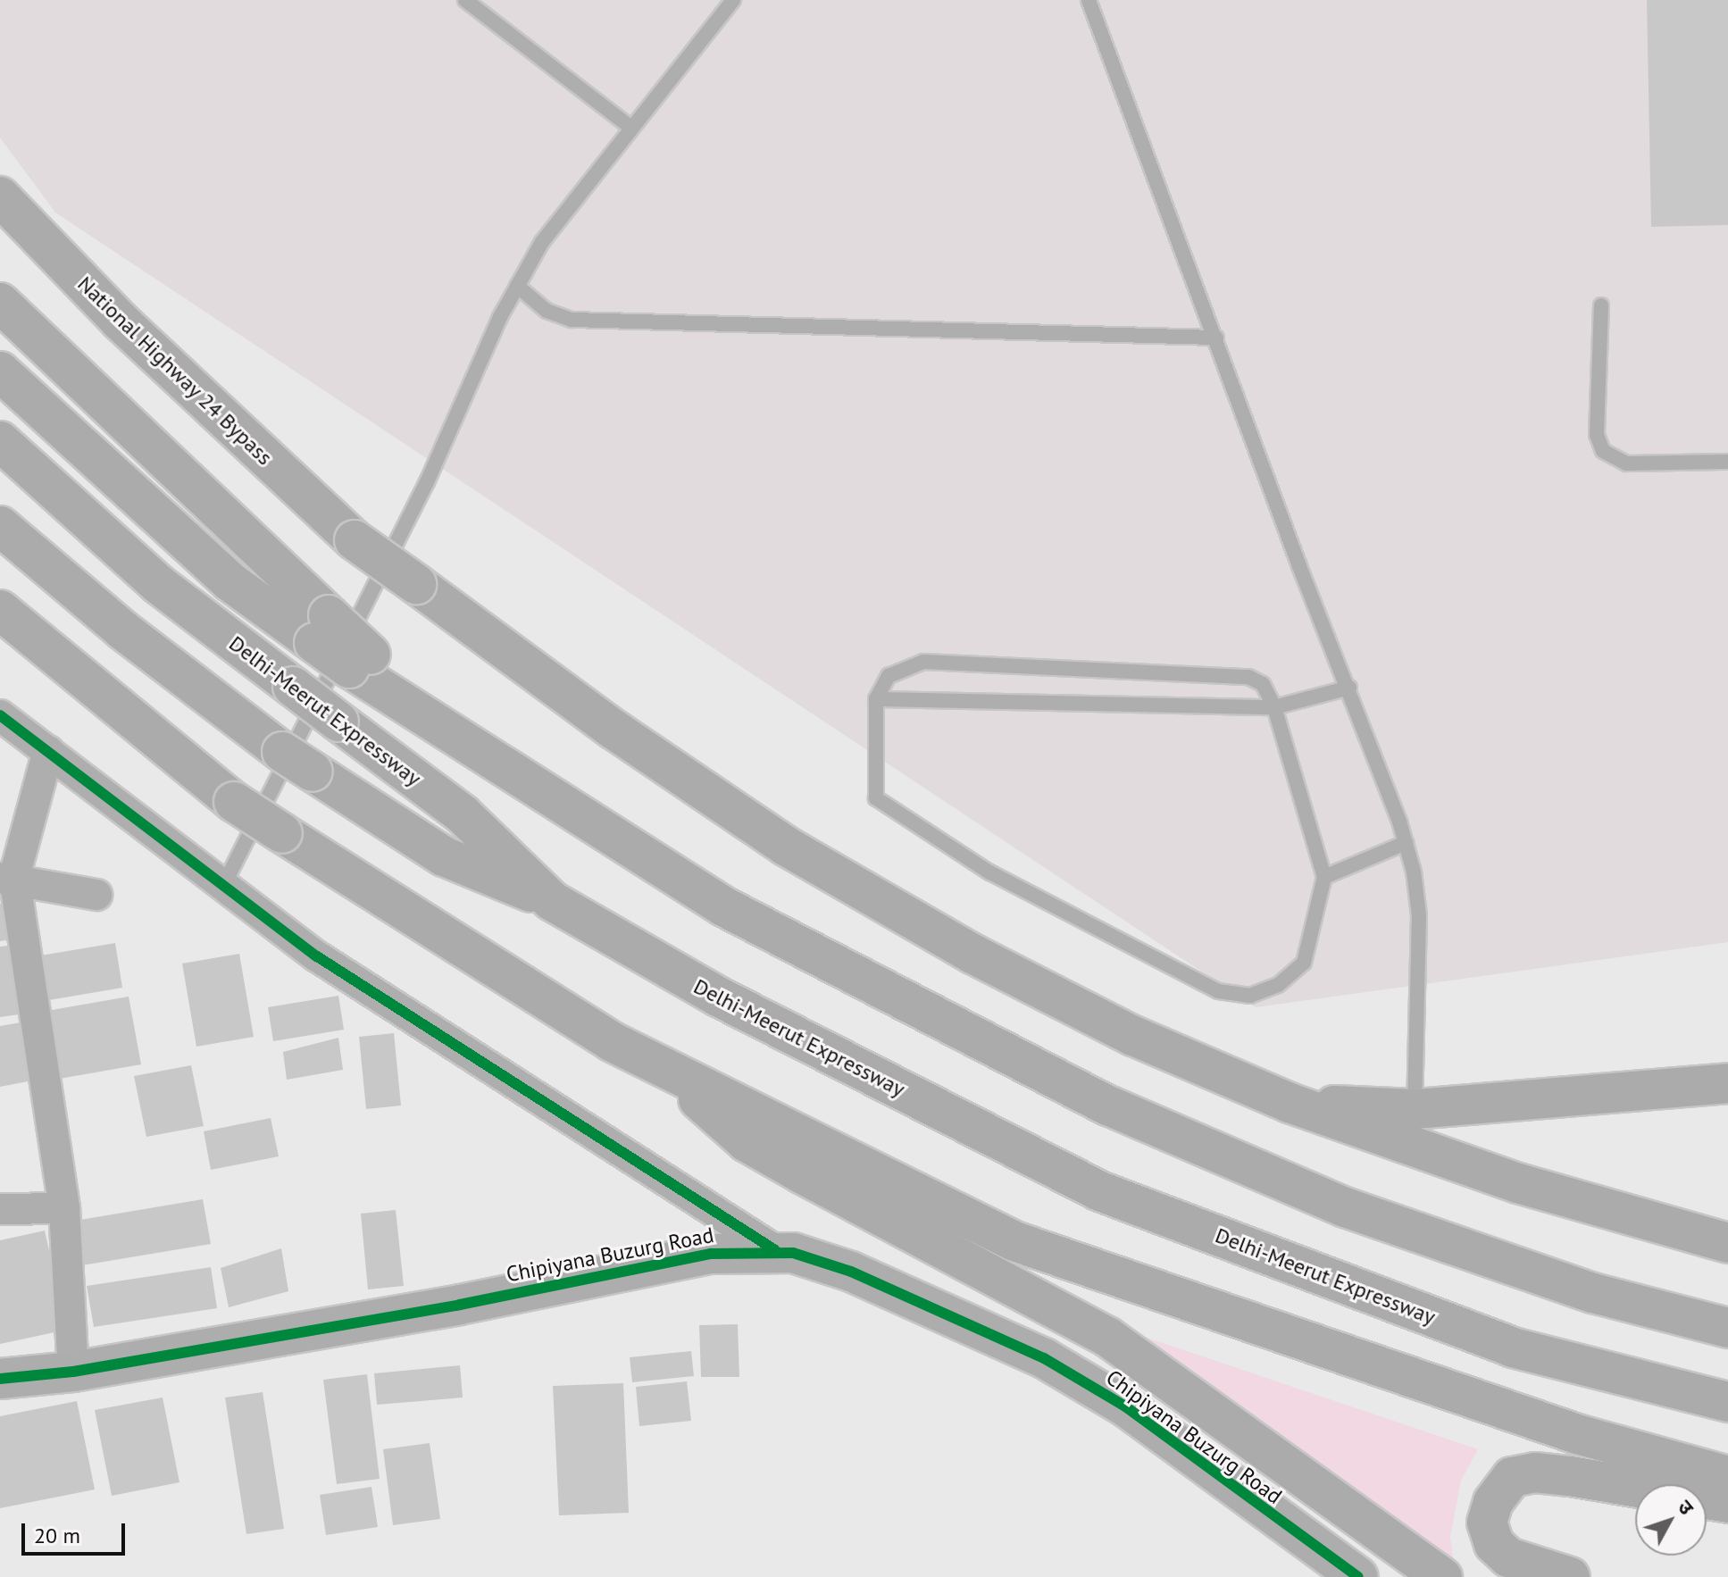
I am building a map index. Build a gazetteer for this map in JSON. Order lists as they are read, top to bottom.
{
  "streets": {
    "highway": ["National Highway 24 Bypass", "Delhi-Meerut Expressway"],
    "street": ["Chipiyana Buzurg Road"]
  },
  "scale_bar": "20 m",
  "north": "top right"
}
